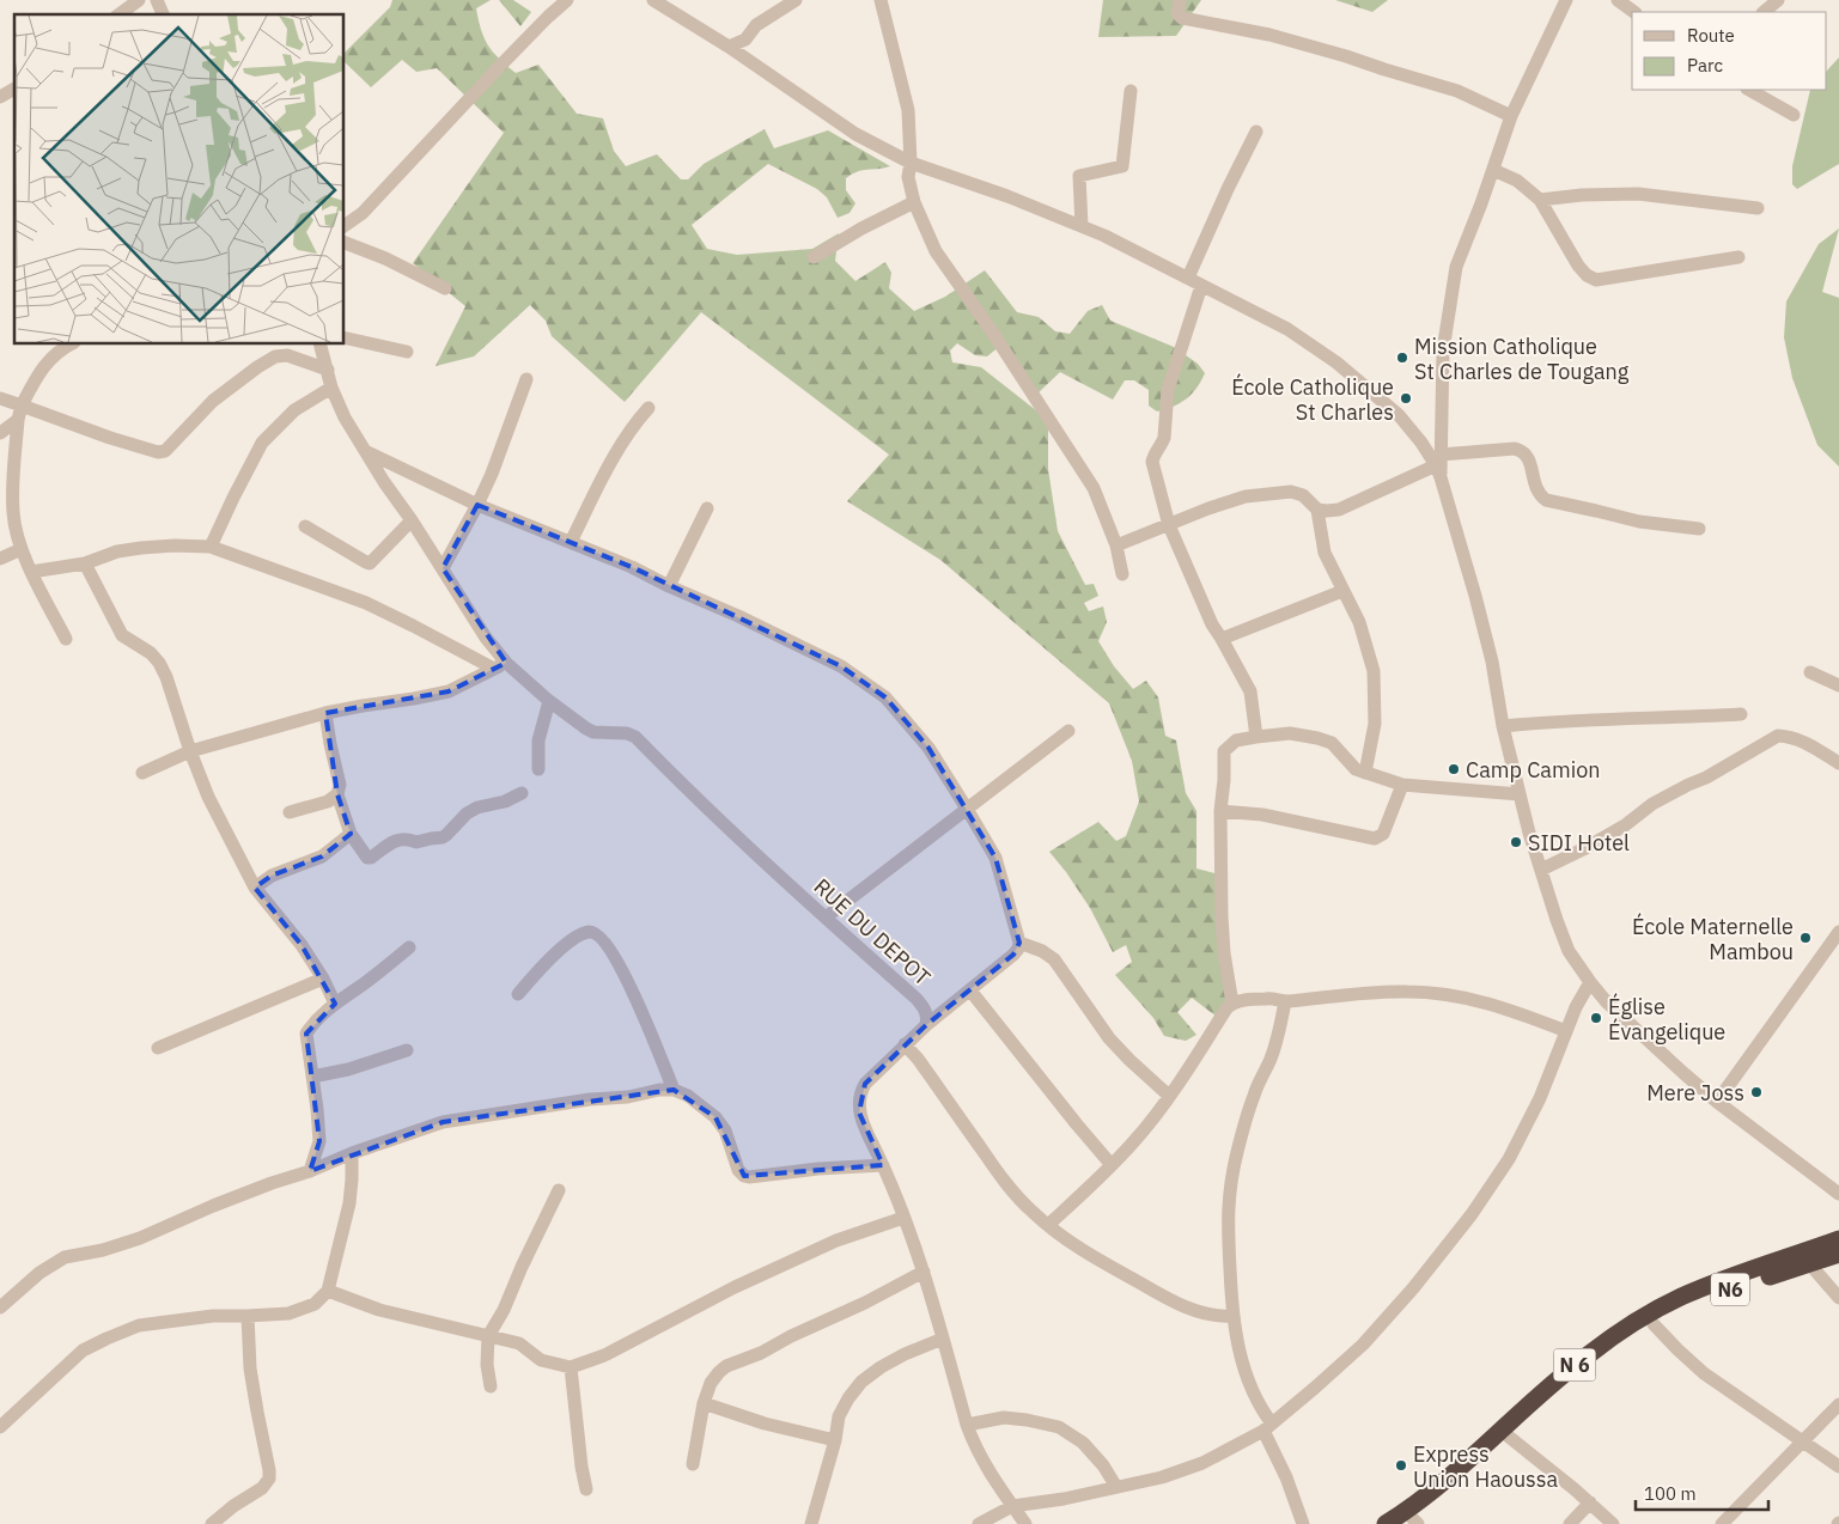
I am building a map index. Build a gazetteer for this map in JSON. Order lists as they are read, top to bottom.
{
  "streets": {
    "highway": ["N6", "N 6"],
    "street": ["RUE DU DEPOT"]
  },
  "crossings": [
    ["N6", "N 6"]
  ],
  "places": [
    "Mission Catholique St Charles de Tougang",
    "École Catholique St Charles",
    "Camp Camion",
    "SIDI Hotel",
    "École Maternelle Mambou",
    "Église Évangelique",
    "Mere Joss",
    "Express Union Haoussa"
  ],
  "legend": ["Route", "Parc"],
  "scale_bar": "100 m"
}
